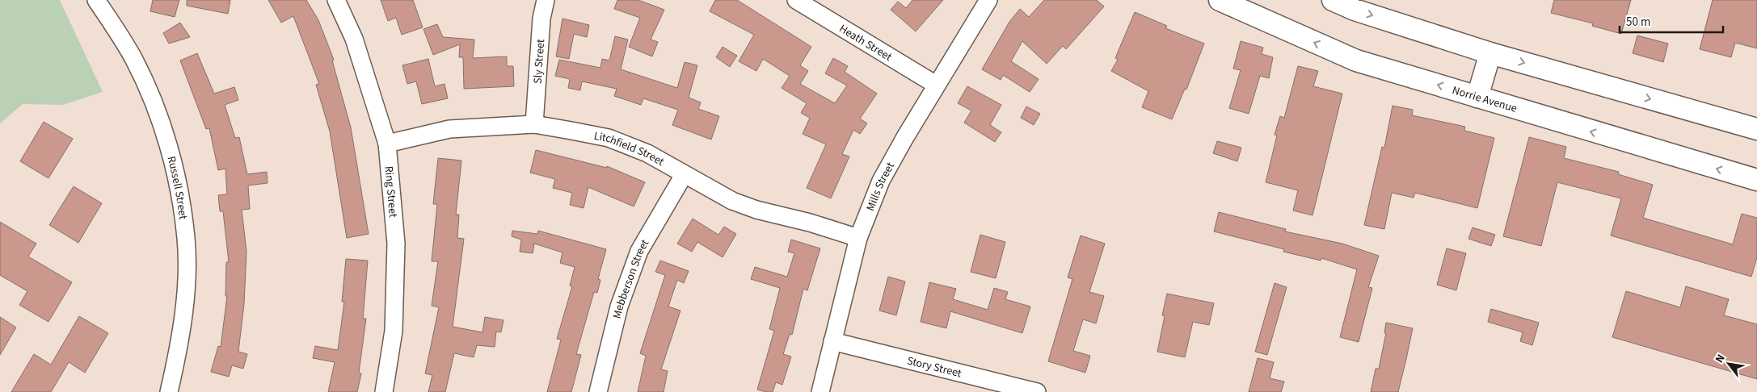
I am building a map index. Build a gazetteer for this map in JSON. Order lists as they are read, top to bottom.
{
  "streets": {
    "main road": ["Norrie Avenue"],
    "street": [
      "Heath Street",
      "Sly Street",
      "Litchfield Street",
      "Mills Street",
      "Russell Street",
      "Ring Street",
      "Mebberson Street",
      "Story Street"
    ]
  },
  "crossings": [
    ["Heath Street", "Mills Street"],
    ["Sly Street", "Litchfield Street"],
    ["Litchfield Street", "Mills Street"],
    ["Litchfield Street", "Ring Street"],
    ["Litchfield Street", "Mebberson Street"],
    ["Mills Street", "Story Street"]
  ],
  "scale_bar": "50 m",
  "north": "top left"
}
